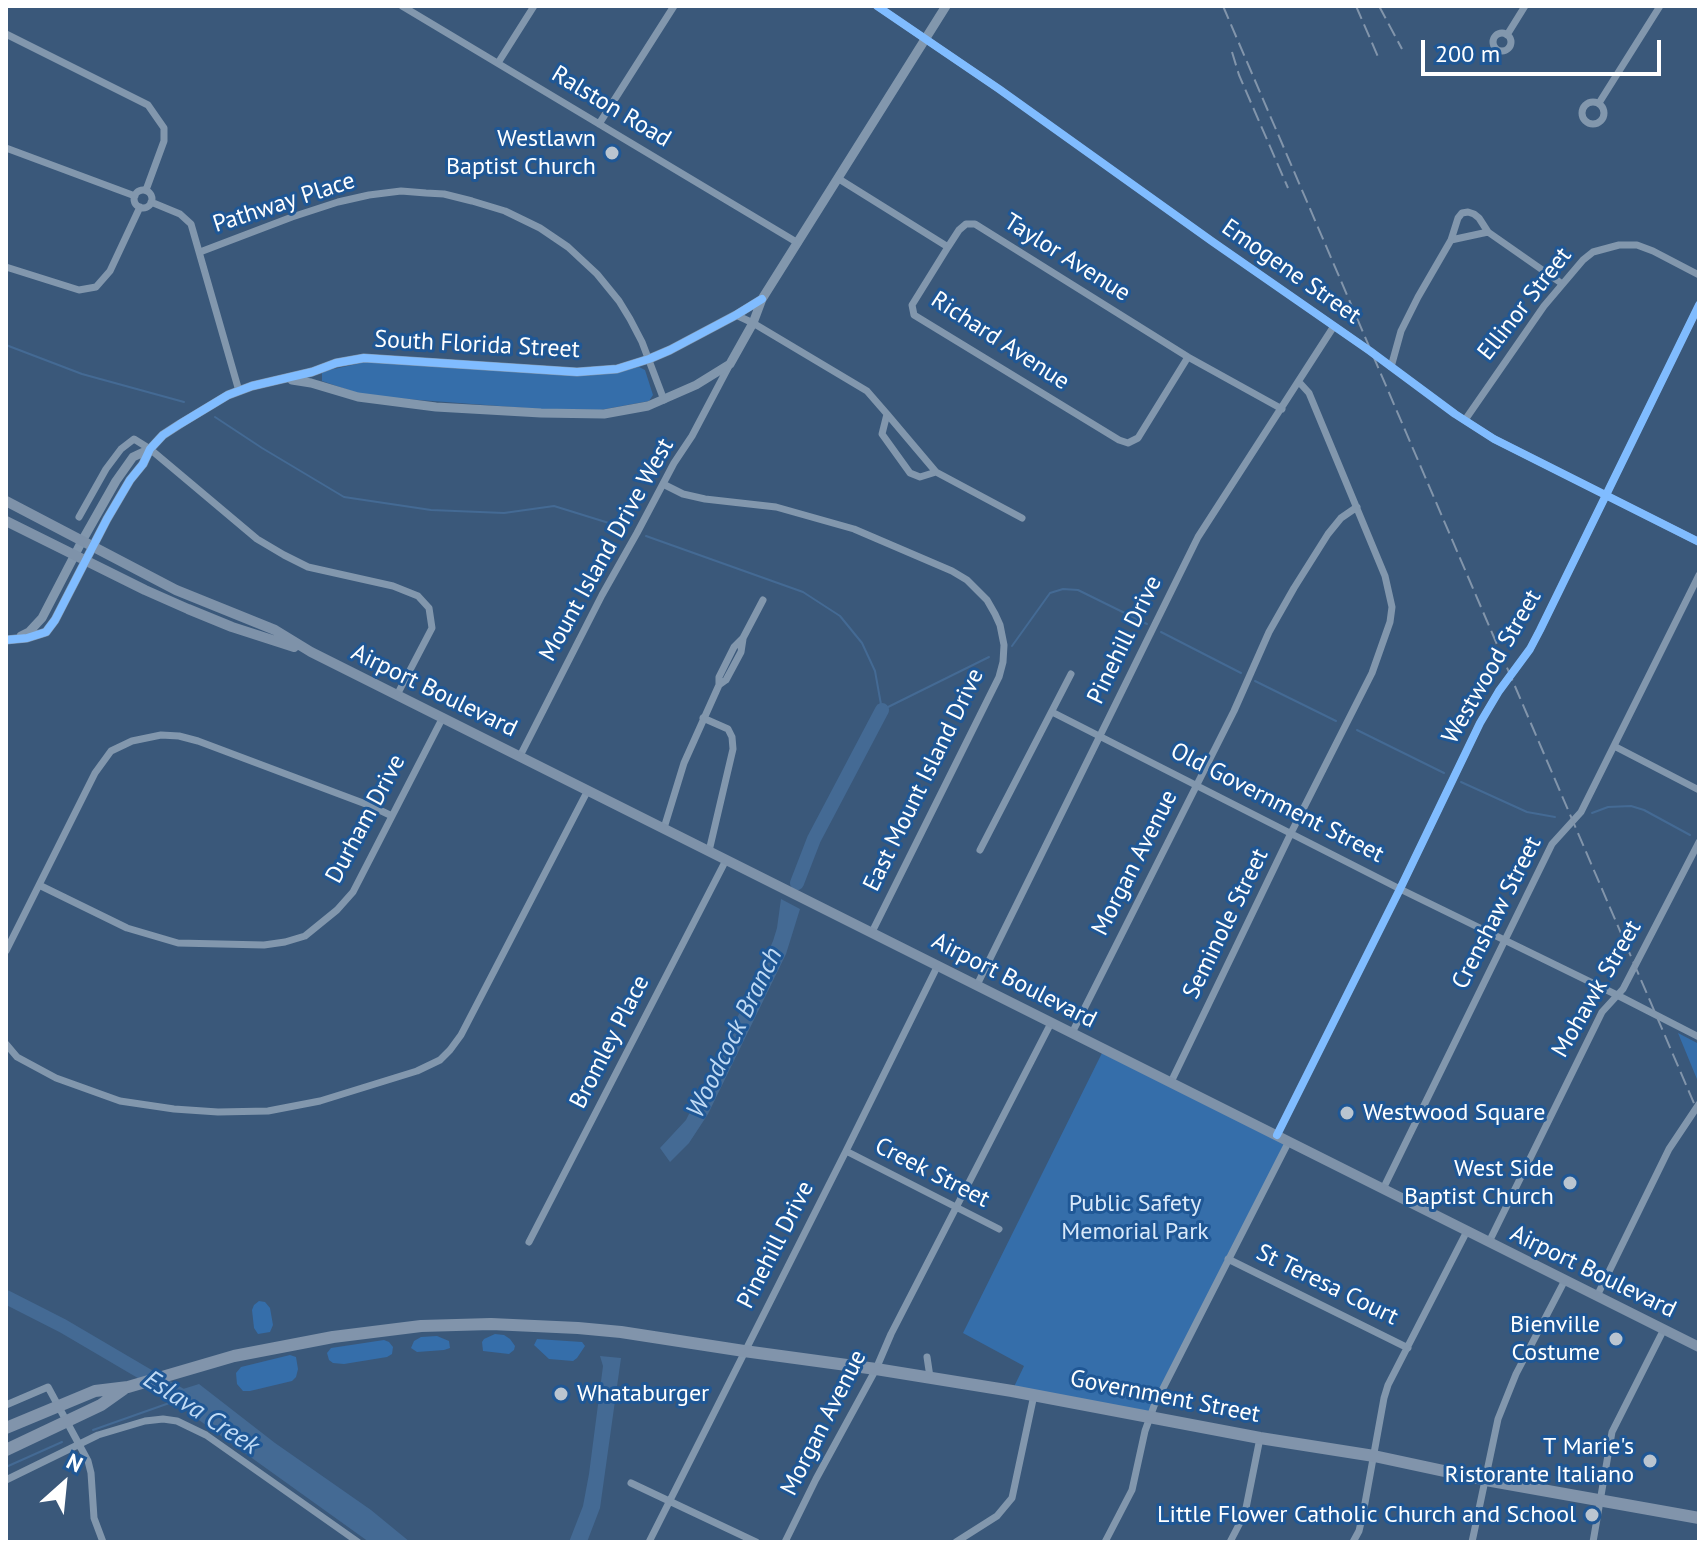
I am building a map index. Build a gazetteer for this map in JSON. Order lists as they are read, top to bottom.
{
  "streets": {
    "main road": ["Airport Boulevard", "Government Street"],
    "street": [
      "Ralston Road",
      "Pathway Place",
      "Taylor Avenue",
      "Emogene Street",
      "Ellinor Street",
      "Richard Avenue",
      "South Florida Street",
      "Mount Island Drive West",
      "Pinehill Drive",
      "Westwood Street",
      "East Mount Island Drive",
      "Old Government Street",
      "Durham Drive",
      "Morgan Avenue",
      "Crenshaw Street",
      "Seminole Street",
      "Mohawk Street",
      "Bromley Place",
      "Creek Street",
      "St Teresa Court"
    ]
  },
  "crossings": [
    ["Ralston Road", "South Florida Street"],
    ["Pathway Place", "South Florida Street"],
    ["Taylor Avenue", "Richard Avenue"],
    ["Taylor Avenue", "Pinehill Drive"],
    ["Emogene Street", "Ellinor Street"],
    ["Emogene Street", "South Florida Street"],
    ["Emogene Street", "Pinehill Drive"],
    ["Emogene Street", "Westwood Street"],
    ["South Florida Street", "Mount Island Drive West"],
    ["South Florida Street", "Airport Boulevard"],
    ["Mount Island Drive West", "Airport Boulevard"],
    ["Mount Island Drive West", "East Mount Island Drive"],
    ["Pinehill Drive", "Airport Boulevard"],
    ["Pinehill Drive", "Old Government Street"],
    ["Pinehill Drive", "Creek Street"],
    ["Pinehill Drive", "Government Street"],
    ["Westwood Street", "Airport Boulevard"],
    ["Westwood Street", "Old Government Street"],
    ["Airport Boulevard", "East Mount Island Drive"],
    ["Airport Boulevard", "Durham Drive"],
    ["Airport Boulevard", "Morgan Avenue"],
    ["Airport Boulevard", "Crenshaw Street"],
    ["Airport Boulevard", "Seminole Street"],
    ["Airport Boulevard", "Mohawk Street"],
    ["Airport Boulevard", "Bromley Place"],
    ["Old Government Street", "Morgan Avenue"],
    ["Old Government Street", "Crenshaw Street"],
    ["Old Government Street", "Seminole Street"],
    ["Old Government Street", "Mohawk Street"],
    ["Morgan Avenue", "Seminole Street"],
    ["Morgan Avenue", "Creek Street"],
    ["Morgan Avenue", "Government Street"]
  ],
  "water": ["Woodcock Branch", "Eslava Creek"],
  "parks": ["Public Safety Memorial Park"],
  "places": [
    "Westlawn Baptist Church",
    "Westwood Square",
    "West Side Baptist Church",
    "Bienville Costume",
    "Whataburger",
    "T Marie's Ristorante Italiano",
    "Little Flower Catholic Church and School"
  ],
  "scale_bar": "200 m",
  "north": "top right"
}
